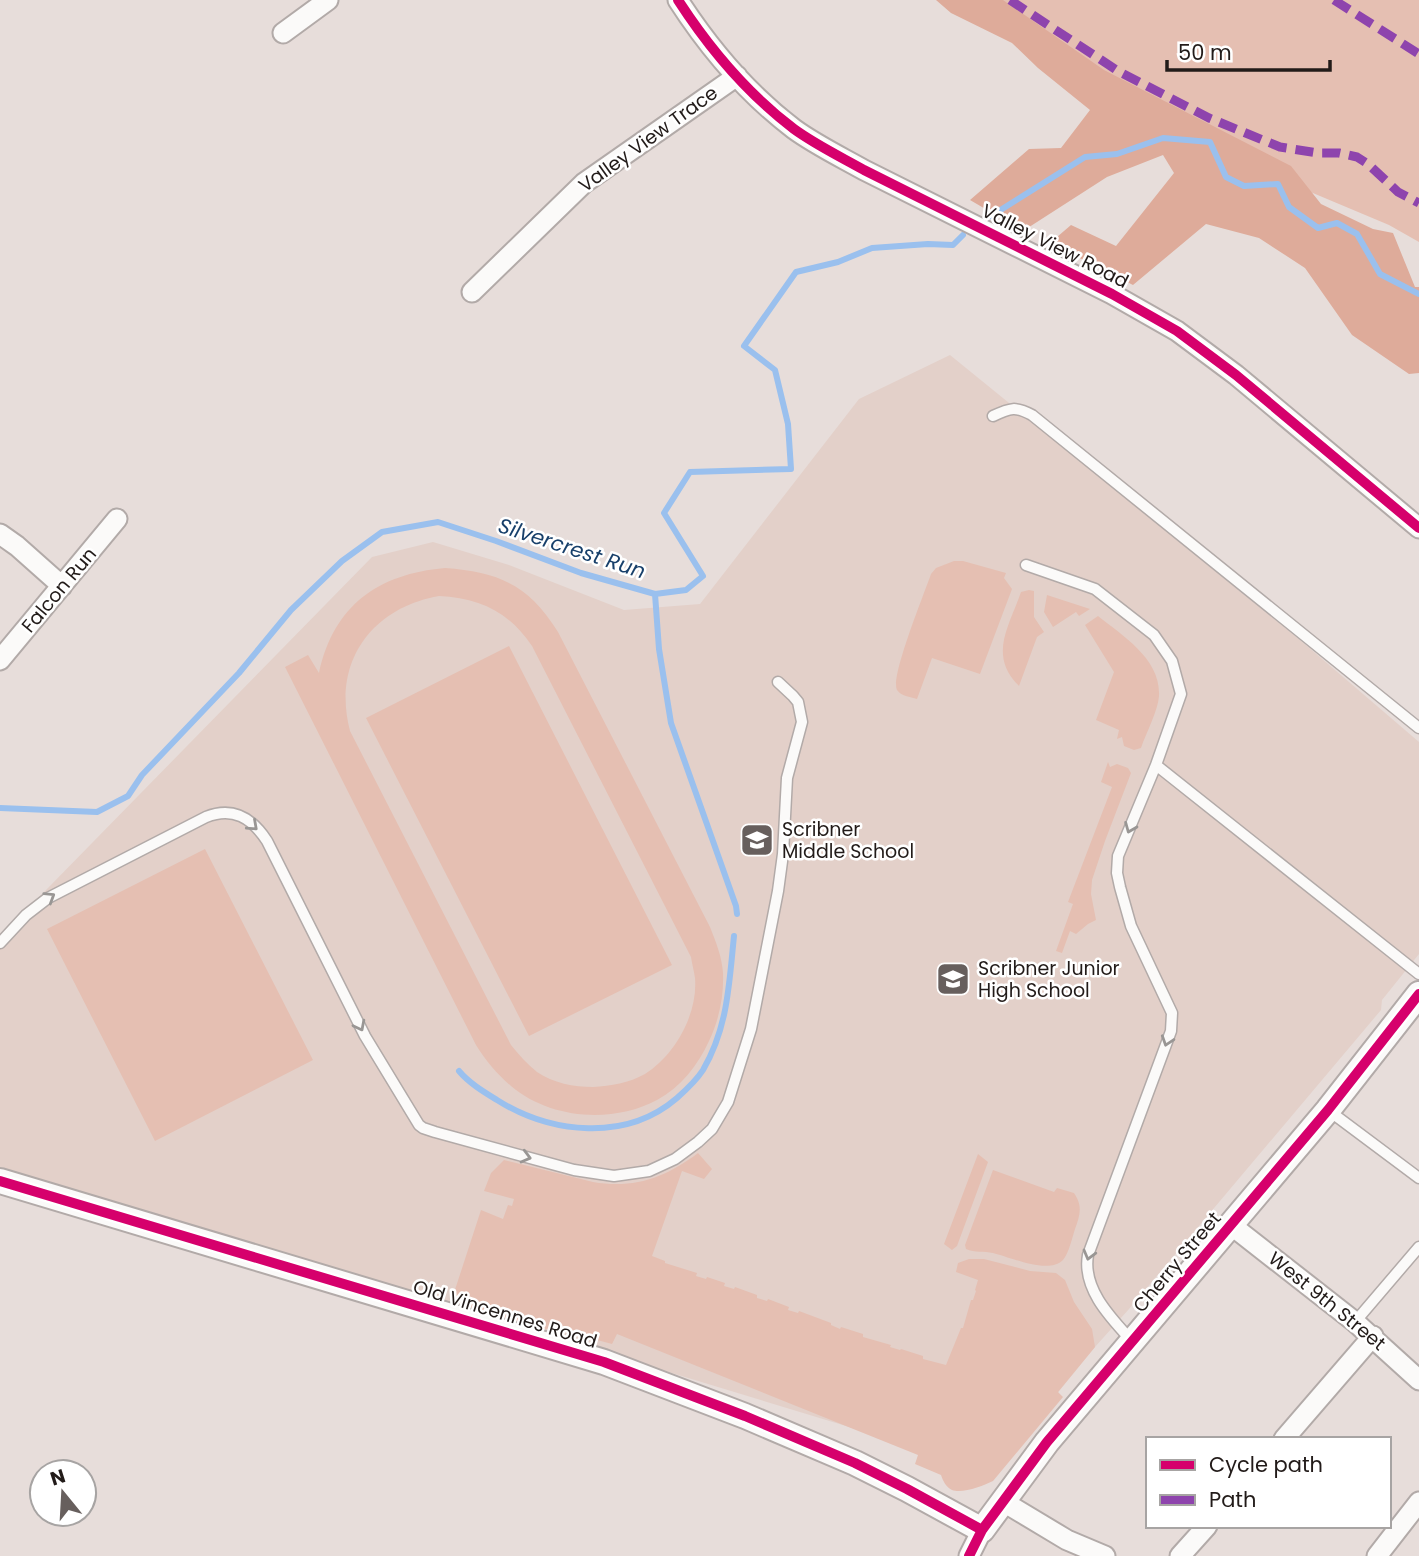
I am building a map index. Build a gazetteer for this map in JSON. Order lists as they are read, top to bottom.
{
  "streets": {
    "street": [
      "Valley View Trace",
      "Valley View Road",
      "Falcon Run",
      "Cherry Street",
      "West 9th Street",
      "Old Vincennes Road"
    ]
  },
  "crossings": [
    ["Valley View Trace", "Valley View Road"],
    ["Cherry Street", "West 9th Street"],
    ["Cherry Street", "Old Vincennes Road"]
  ],
  "water": ["Silvercrest Run"],
  "places": {
    "school or university": ["Scribner Middle School", "Scribner Junior High School"]
  },
  "legend": ["Cycle path", "Path"],
  "scale_bar": "50 m",
  "north": "top"
}
